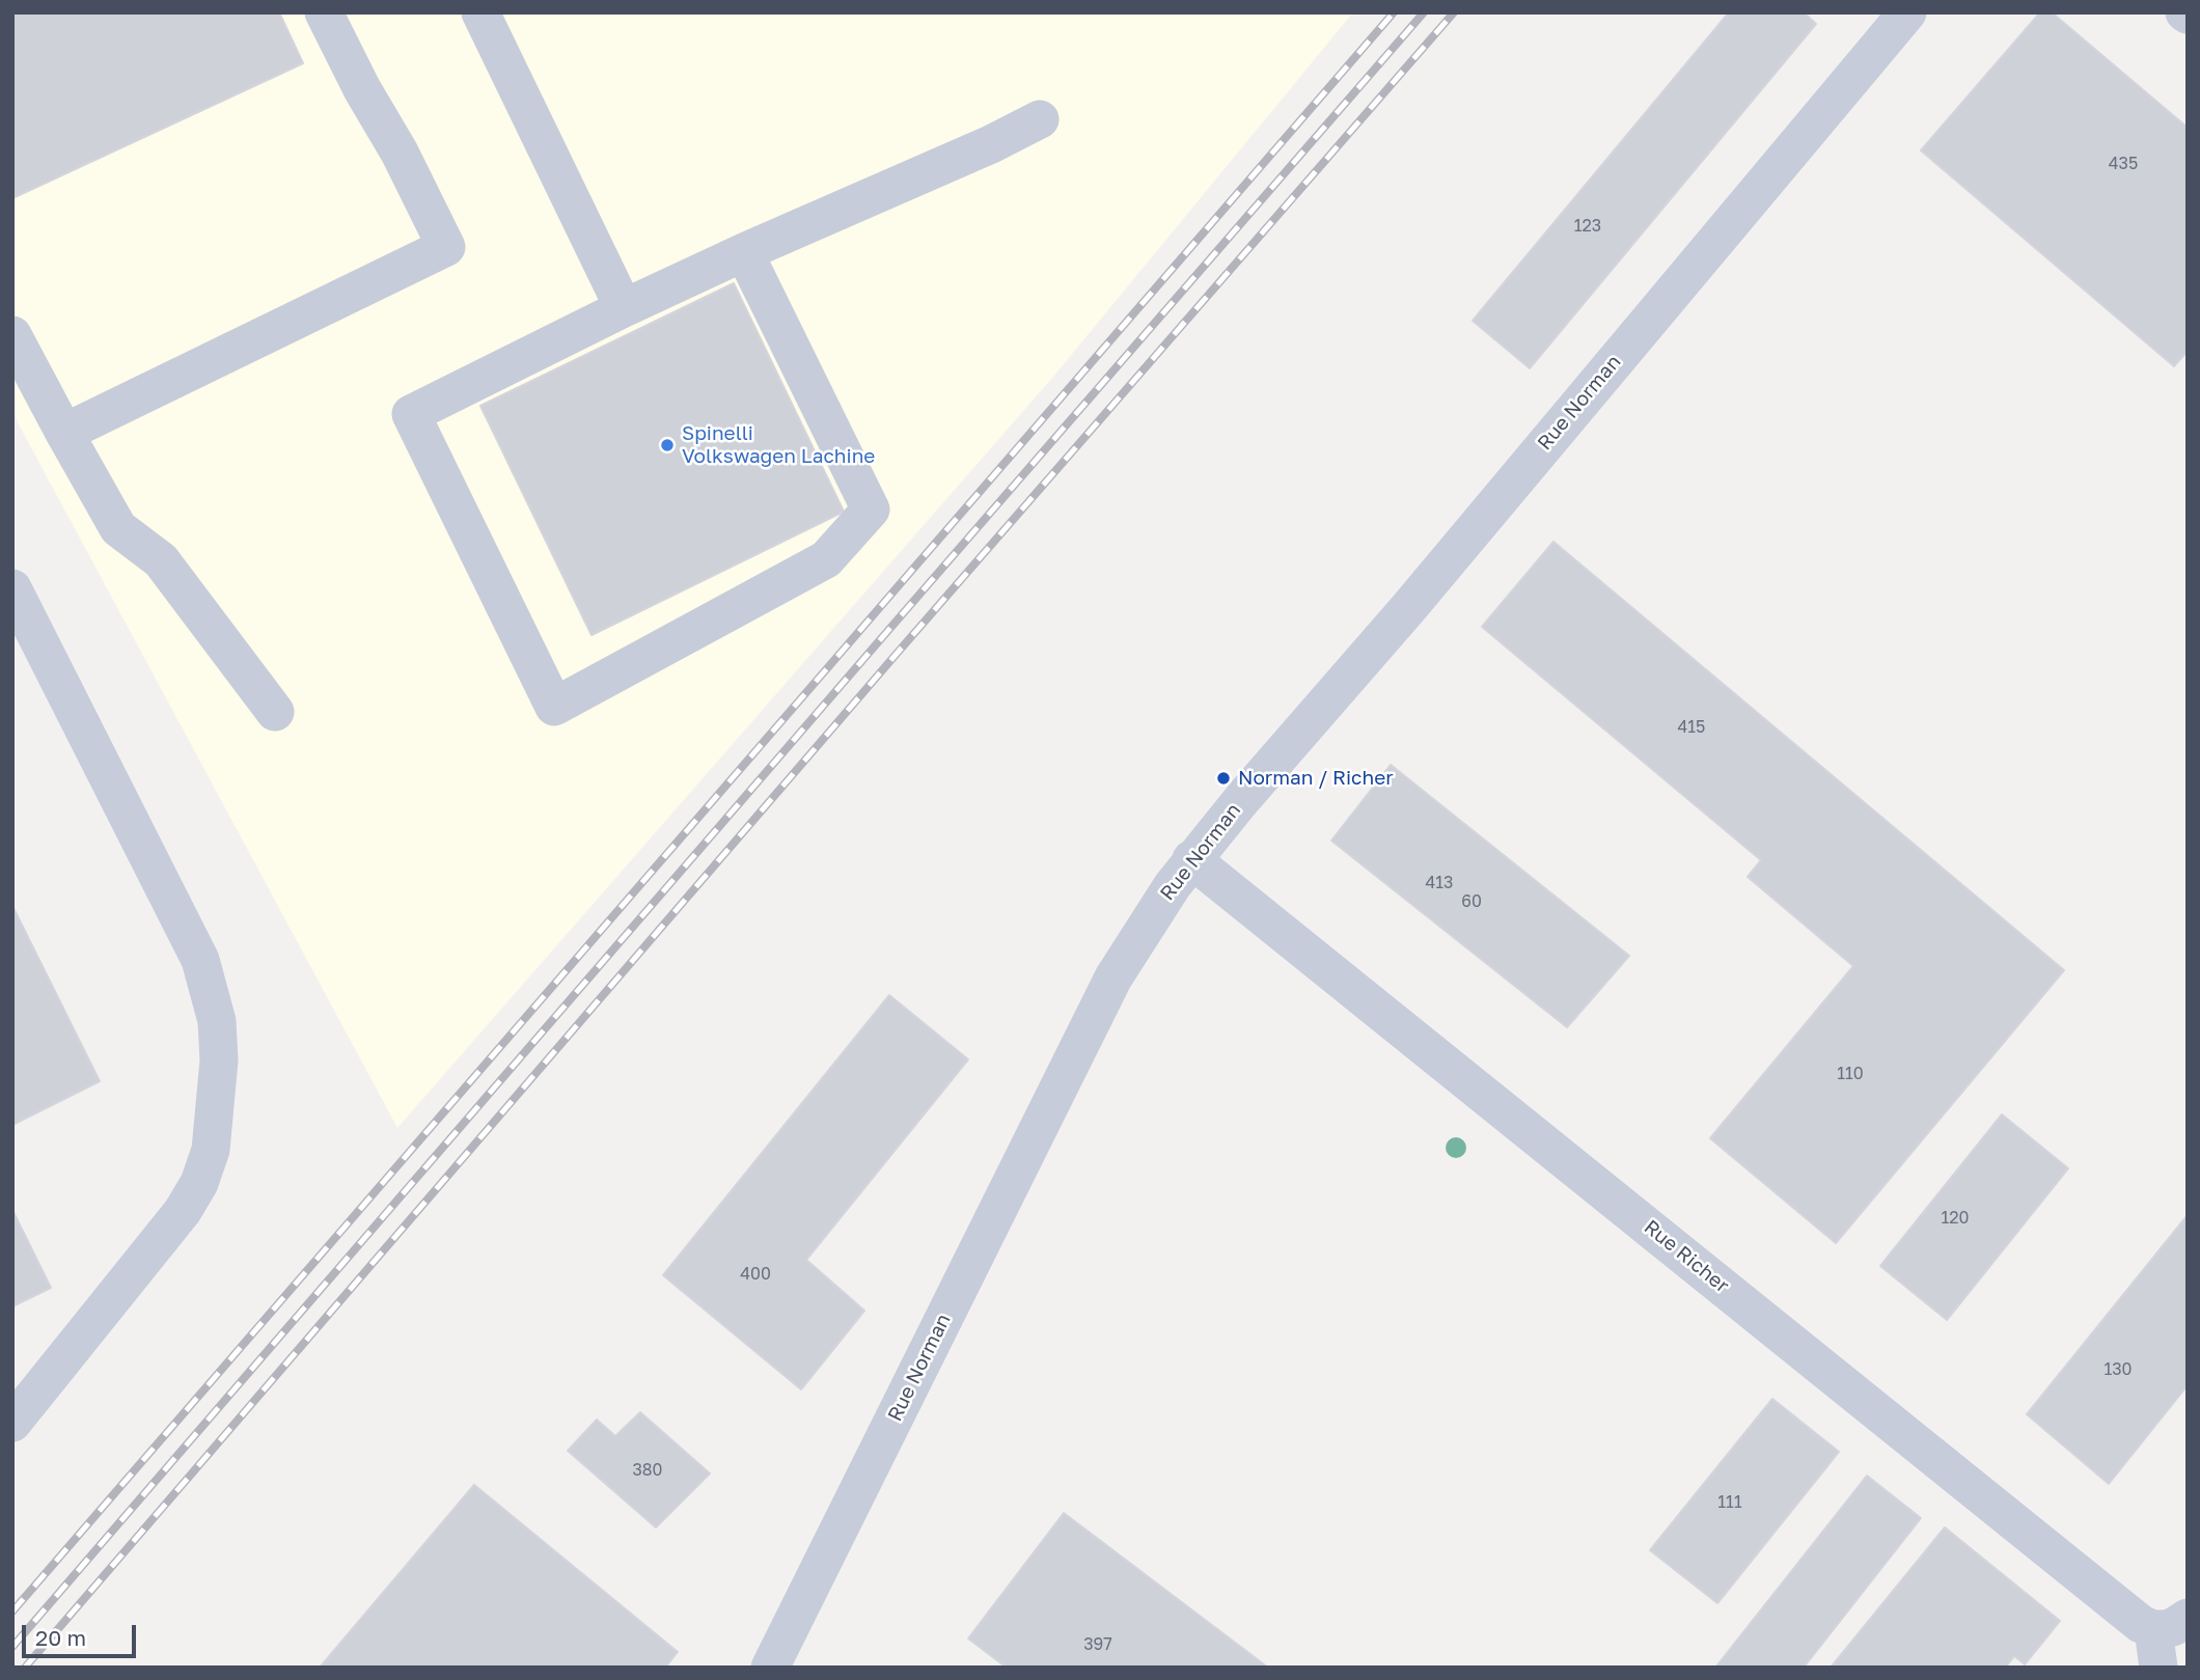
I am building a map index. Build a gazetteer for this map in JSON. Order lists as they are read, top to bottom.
{
  "streets": {
    "street": ["Rue Norman", "Rue Richer"]
  },
  "crossings": [
    ["Rue Norman", "Rue Richer"]
  ],
  "places": ["Spinelli Volkswagen Lachine", "Norman / Richer"],
  "house_numbers": [
    "435",
    "123",
    "415",
    "413",
    "60",
    "110",
    "120",
    "400",
    "130",
    "380",
    "111",
    "397"
  ],
  "scale_bar": "20 m"
}
